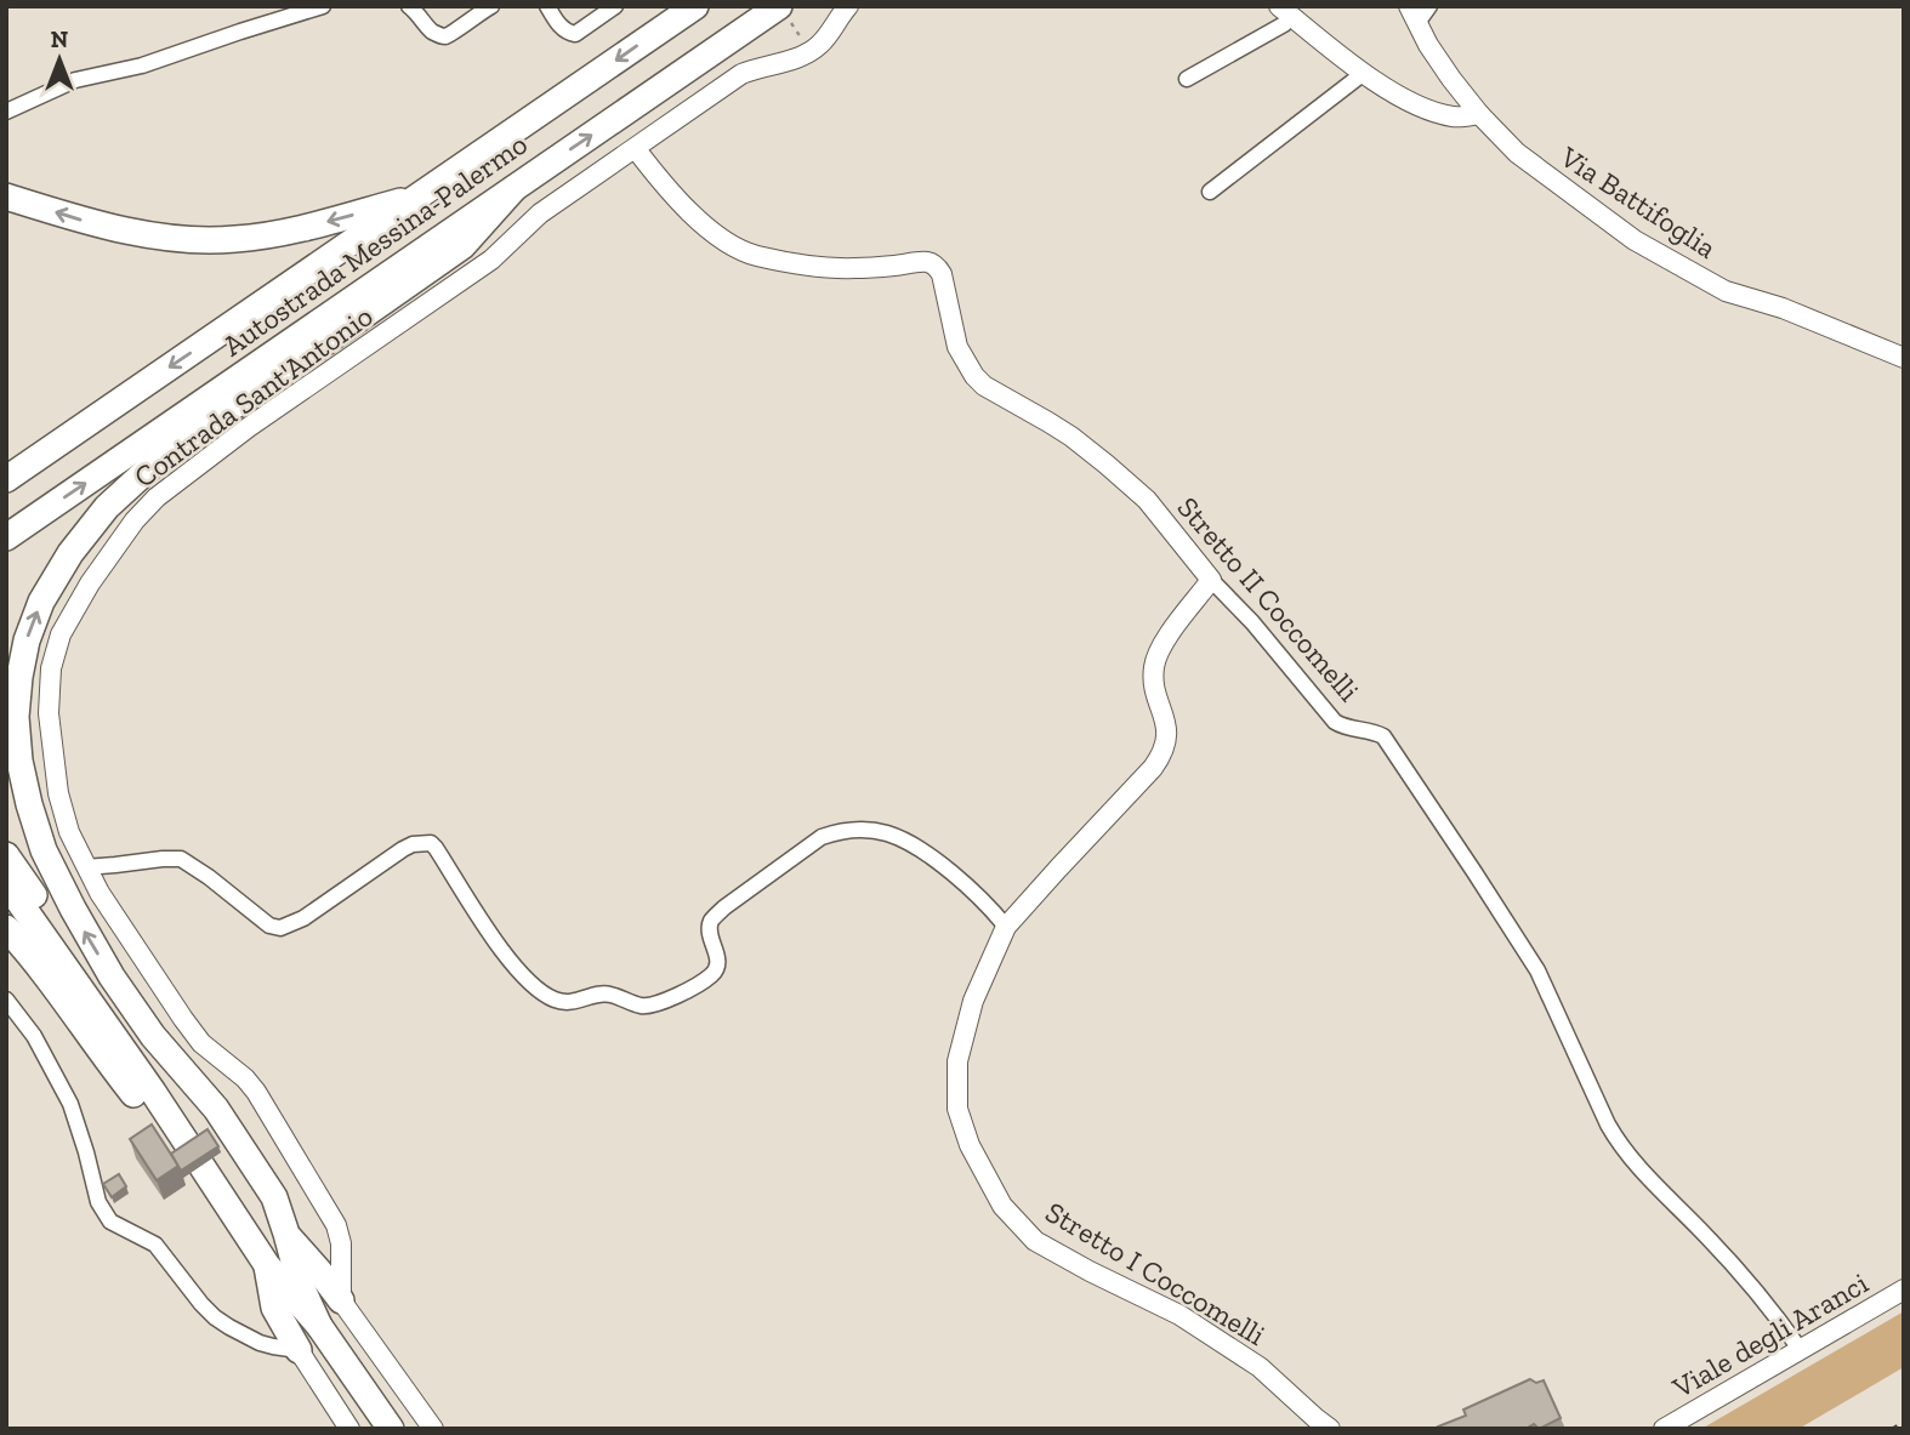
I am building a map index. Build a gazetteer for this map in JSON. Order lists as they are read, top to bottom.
{
  "streets": {
    "highway": ["Autostrada Messina-Palermo"],
    "street": [
      "Via Battifoglia",
      "Contrada Sant'Antonio",
      "Stretto II Coccomelli",
      "Stretto I Coccomelli",
      "Viale degli Aranci"
    ]
  },
  "crossings": [
    ["Contrada Sant'Antonio", "Stretto II Coccomelli"],
    ["Stretto II Coccomelli", "Stretto I Coccomelli"],
    ["Stretto II Coccomelli", "Viale degli Aranci"]
  ],
  "north": "top"
}
